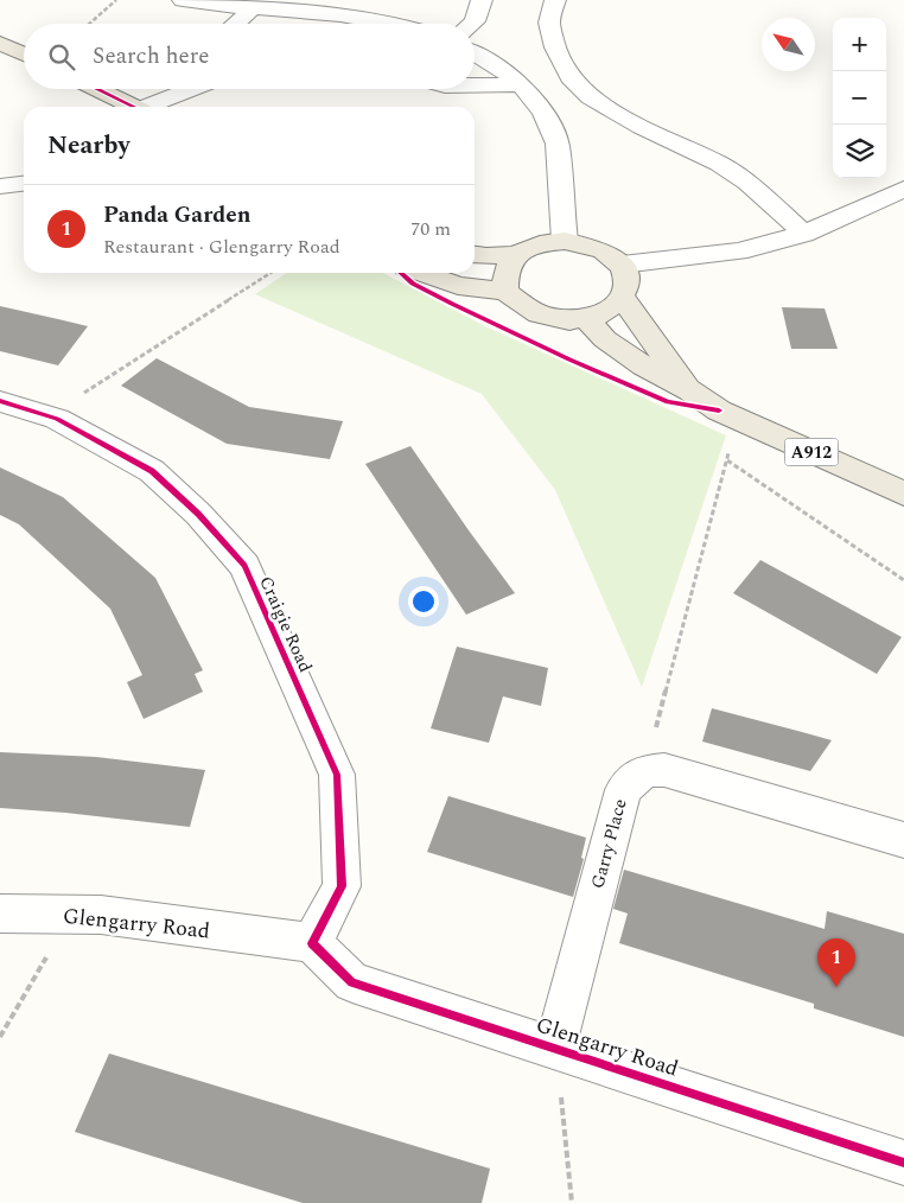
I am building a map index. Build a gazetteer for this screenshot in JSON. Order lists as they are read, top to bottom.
{
  "streets": {
    "main road": ["A912"],
    "street": ["Craigie Road", "Garry Place", "Glengarry Road"]
  },
  "crossings": [
    ["Craigie Road", "Glengarry Road"],
    ["Garry Place", "Glengarry Road"]
  ],
  "north": "top left",
  "page": {
    "map_buttons": ["+", "−"],
    "search": "Search here",
    "heading": "Nearby",
    "list": [
      {
        "mark": "1",
        "name": "Panda Garden",
        "note": "Restaurant · Glengarry Road",
        "value": "70 m"
      }
    ],
    "pins": "1"
  }
}
